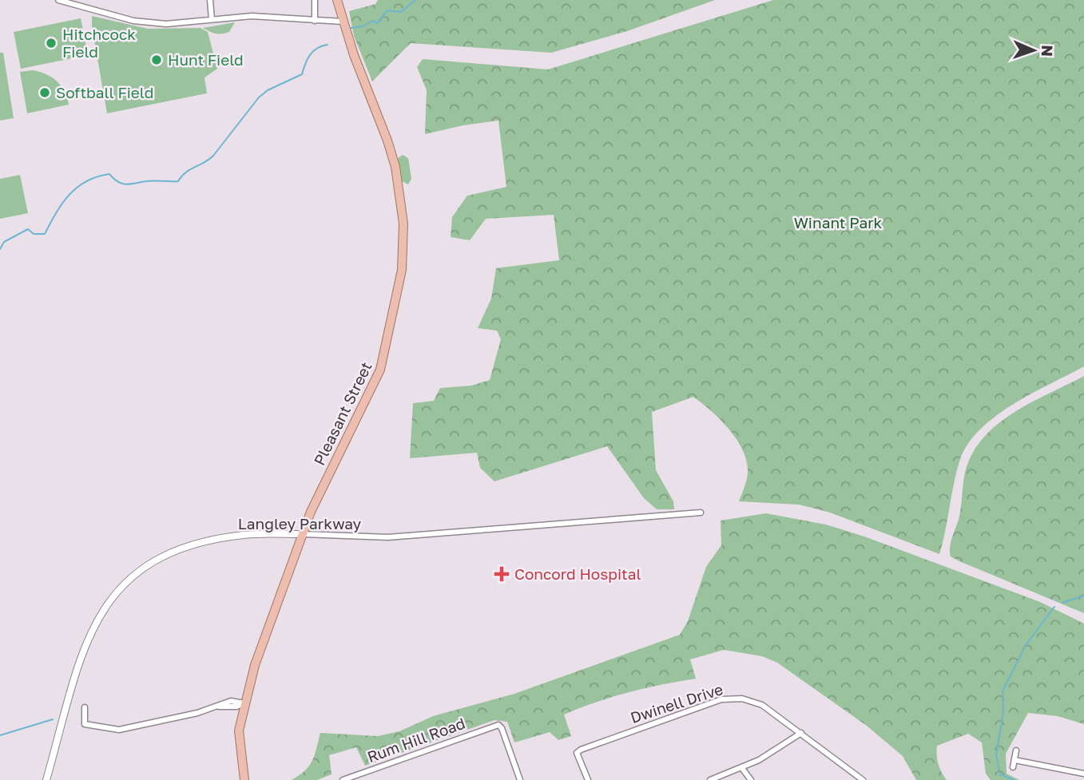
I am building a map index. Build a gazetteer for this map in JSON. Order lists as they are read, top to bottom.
{
  "streets": {
    "main road": ["Pleasant Street"],
    "street": ["Langley Parkway", "Dwinell Drive", "Rum Hill Road"]
  },
  "crossings": [
    ["Pleasant Street", "Langley Parkway"]
  ],
  "parks": ["Winant Park"],
  "places": {
    "other": ["Hitchcock Field", "Hunt Field", "Softball Field"],
    "health": ["Concord Hospital"]
  },
  "north": "right"
}
